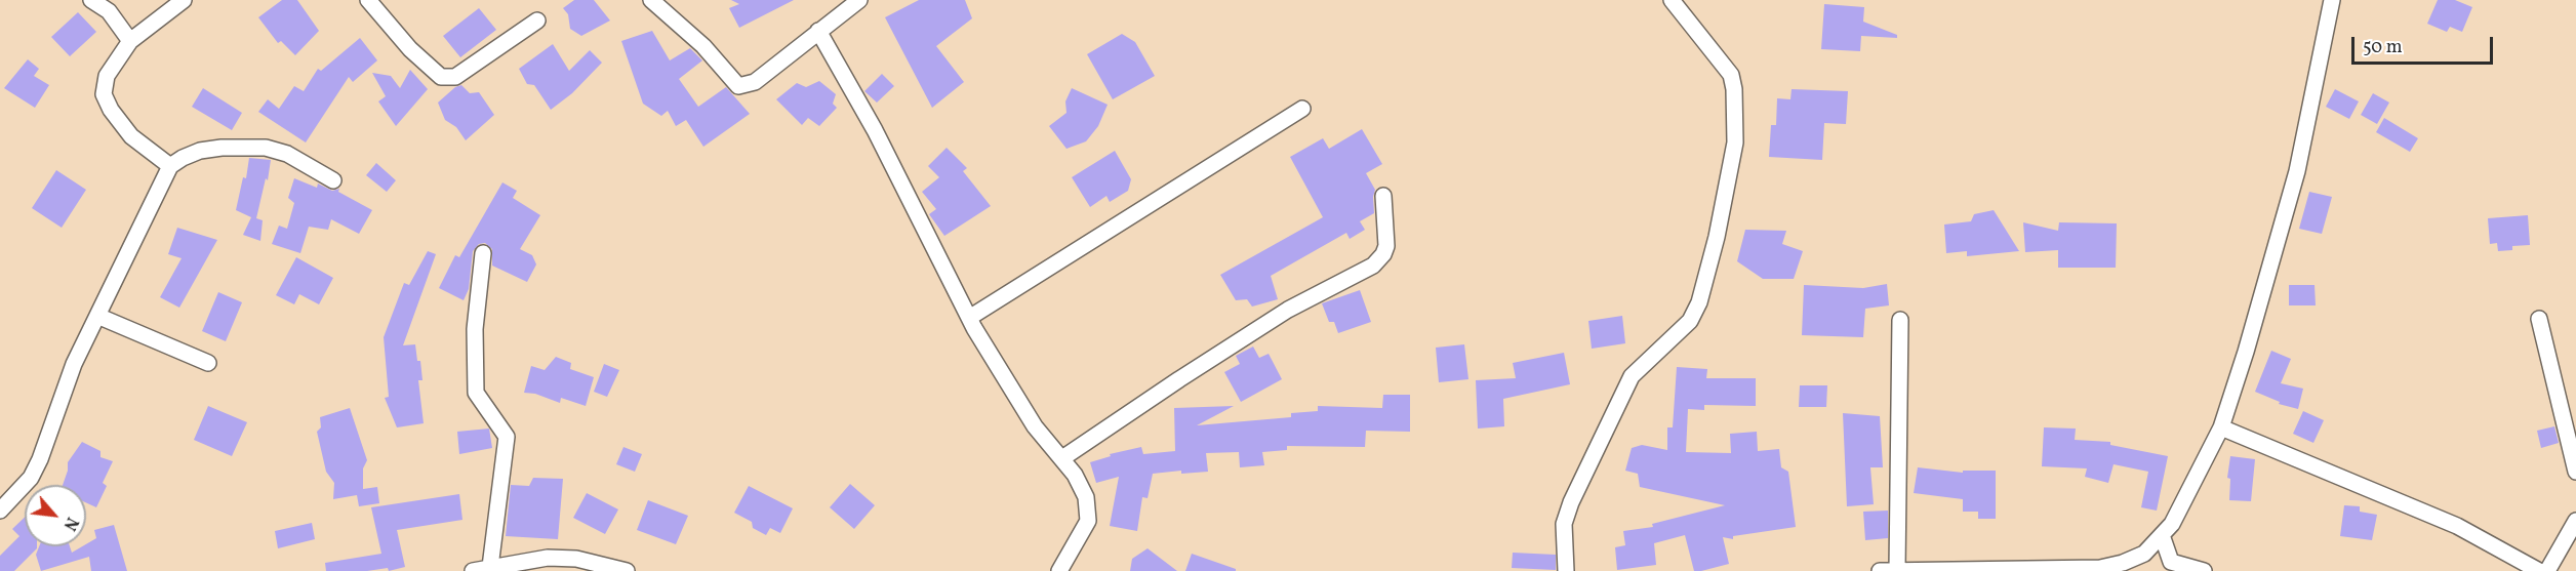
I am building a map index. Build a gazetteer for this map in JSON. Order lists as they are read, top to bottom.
{
  "scale_bar": "50 m",
  "north": "bottom right"
}
